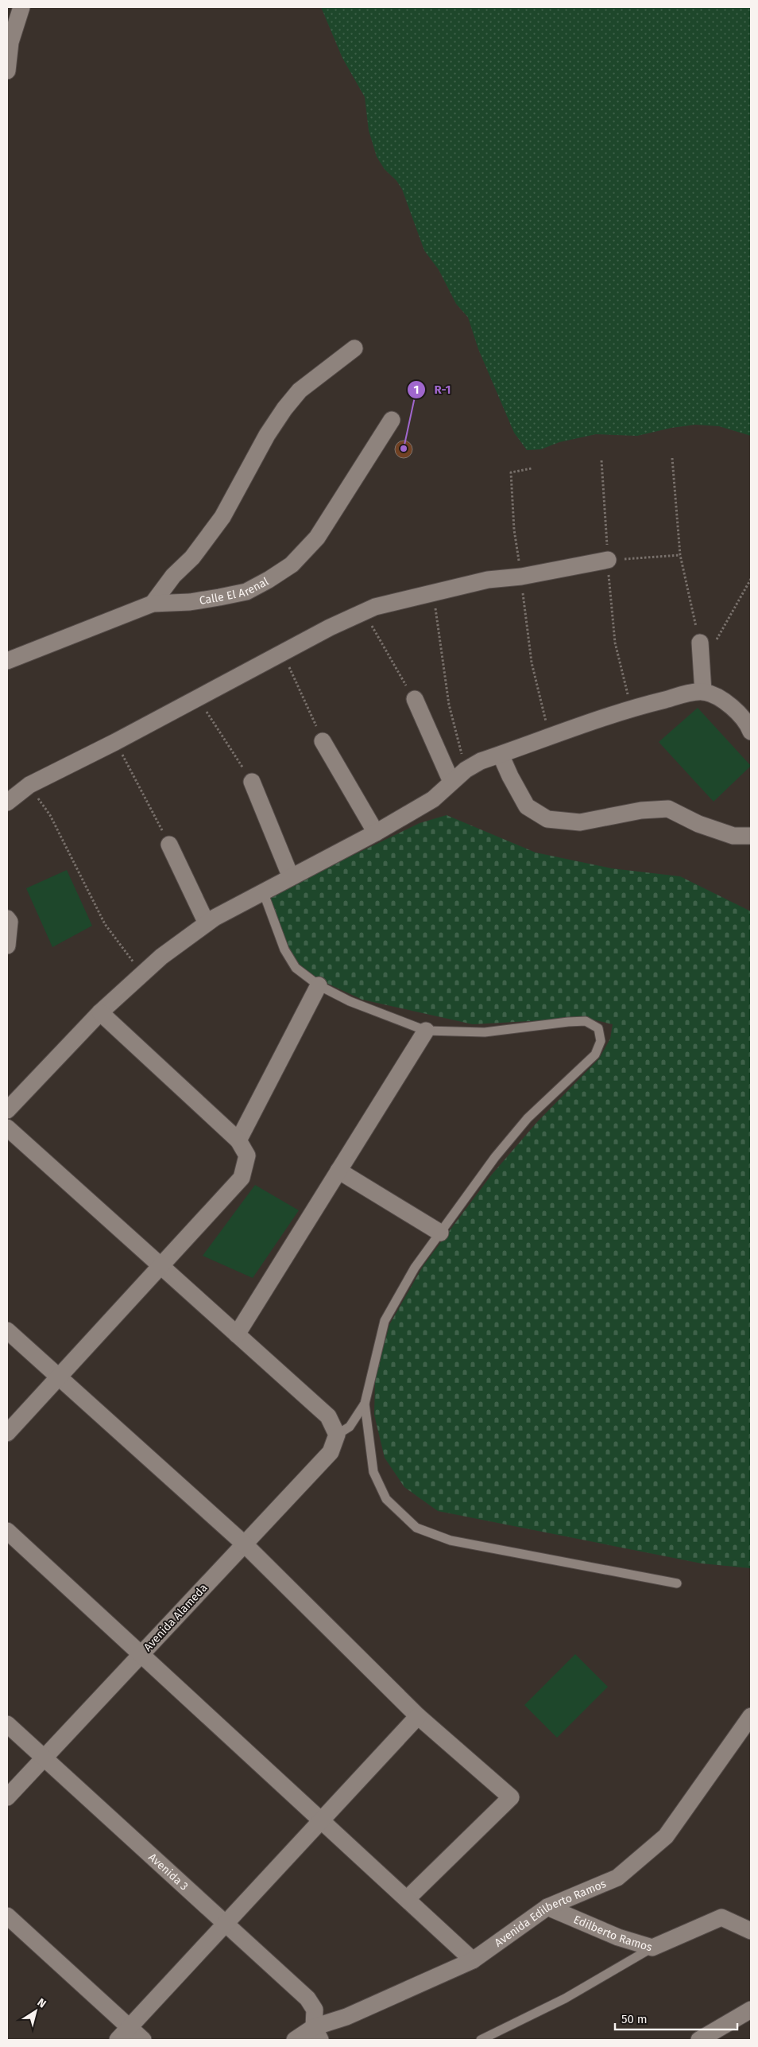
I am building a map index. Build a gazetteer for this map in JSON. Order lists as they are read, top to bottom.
{
  "streets": {
    "street": [
      "Calle El Arenal",
      "Avenida Alameda",
      "Avenida 3",
      "Avenida Edilberto Ramos",
      "Edilberto Ramos"
    ]
  },
  "crossings": [
    ["Avenida Alameda", "Avenida 3"],
    ["Avenida 3", "Avenida Edilberto Ramos"],
    ["Avenida Edilberto Ramos", "Edilberto Ramos"]
  ],
  "places": ["R-1"],
  "scale_bar": "50 m",
  "north": "top right"
}
